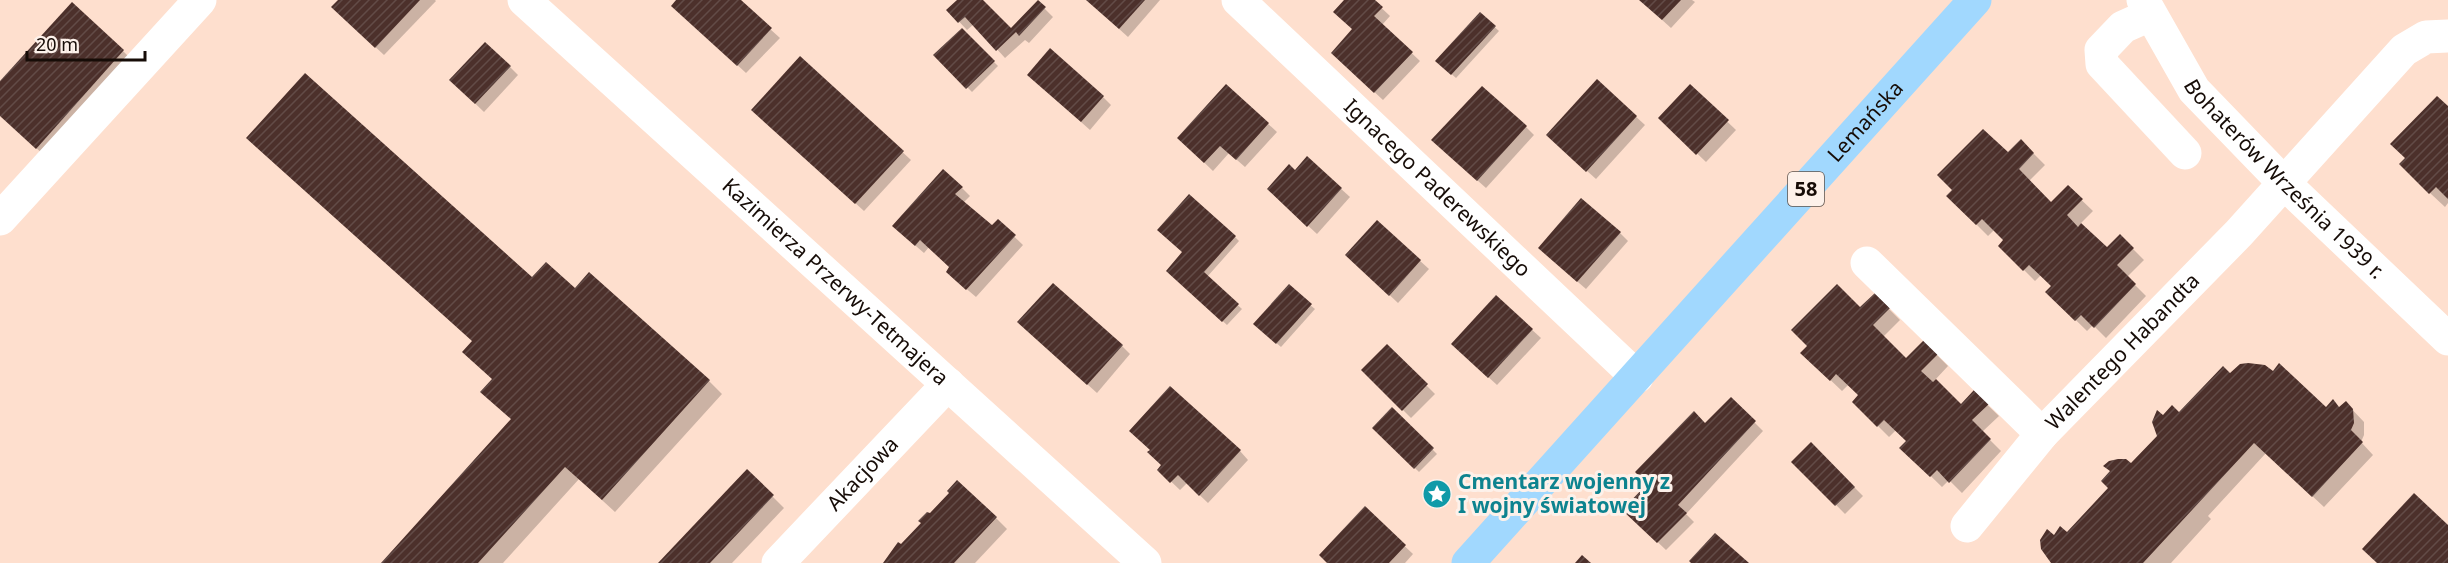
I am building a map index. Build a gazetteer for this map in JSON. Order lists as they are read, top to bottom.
{
  "streets": {
    "main road": ["Lemańska", "58"],
    "street": [
      "Bohaterów Września 1939 r.",
      "Ignacego Paderewskiego",
      "Kazimierza Przerwy-Tetmajera",
      "Walentego Habandta",
      "Akacjowa"
    ]
  },
  "crossings": [
    ["Lemańska", "Ignacego Paderewskiego"],
    ["Lemańska", "58"],
    ["Bohaterów Września 1939 r.", "Walentego Habandta"],
    ["Ignacego Paderewskiego", "58"],
    ["Kazimierza Przerwy-Tetmajera", "Akacjowa"]
  ],
  "places": {
    "place": ["Cmentarz wojenny z I wojny światowej"]
  },
  "scale_bar": "20 m"
}
